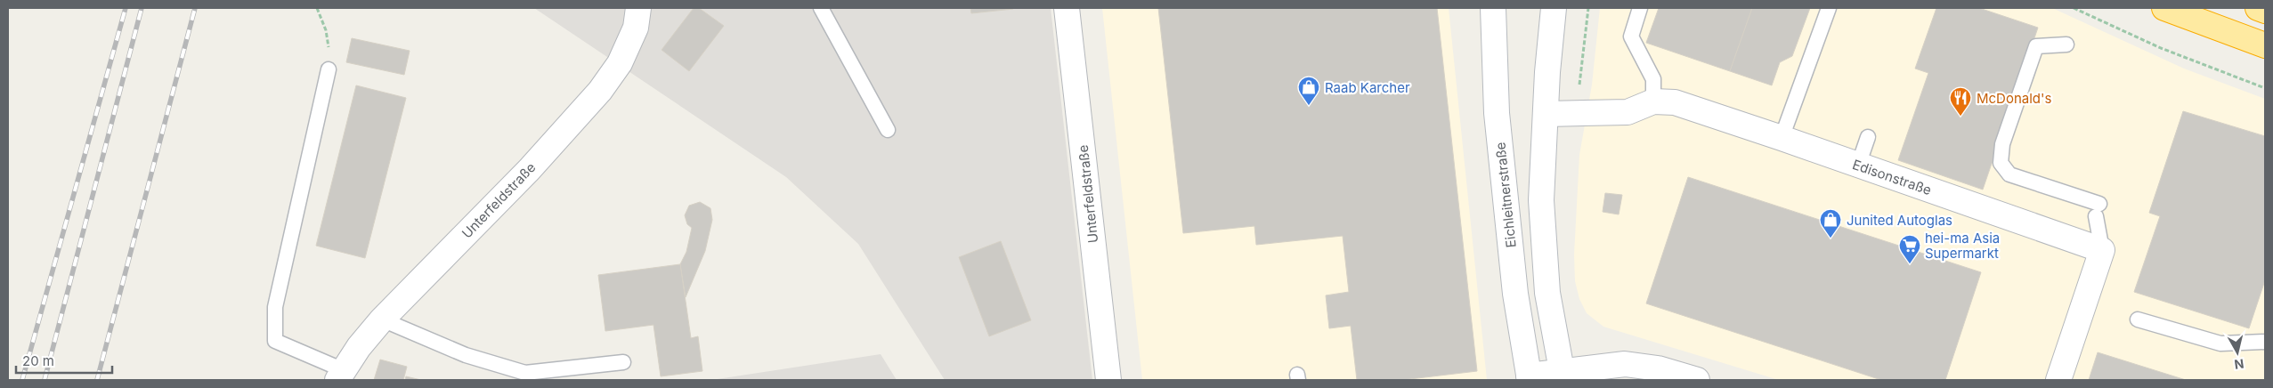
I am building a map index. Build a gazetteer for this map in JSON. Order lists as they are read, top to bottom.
{
  "streets": {
    "street": ["Edisonstraße", "Unterfeldstraße", "Eichleitnerstraße"]
  },
  "places": {
    "shop": ["Raab Karcher", "Junited Autoglas"],
    "restaurant": ["McDonald's"],
    "supermarket": ["hei-ma Asia Supermarkt"]
  },
  "scale_bar": "20 m",
  "north": "bottom"
}
